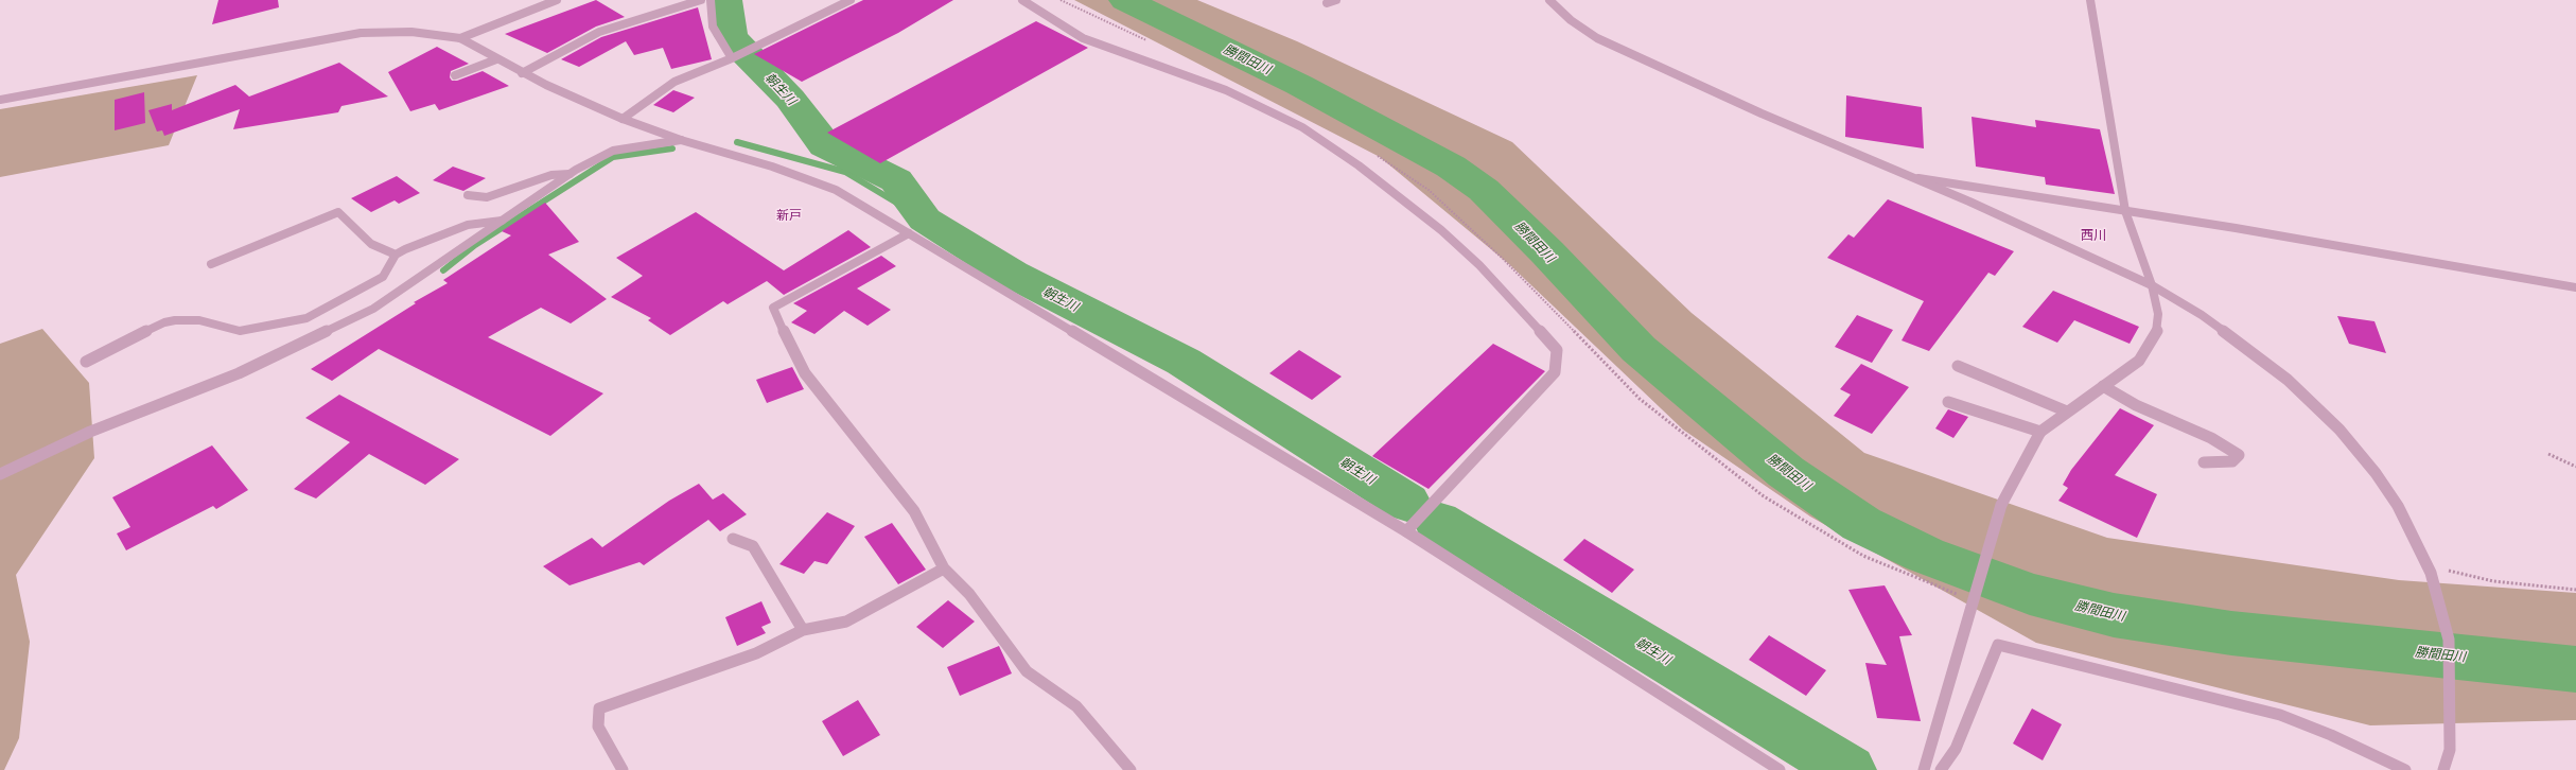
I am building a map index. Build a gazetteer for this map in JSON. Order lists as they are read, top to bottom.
{
  "districts": ["新戸", "西川"],
  "water": ["勝間田川", "朝生川"]
}
